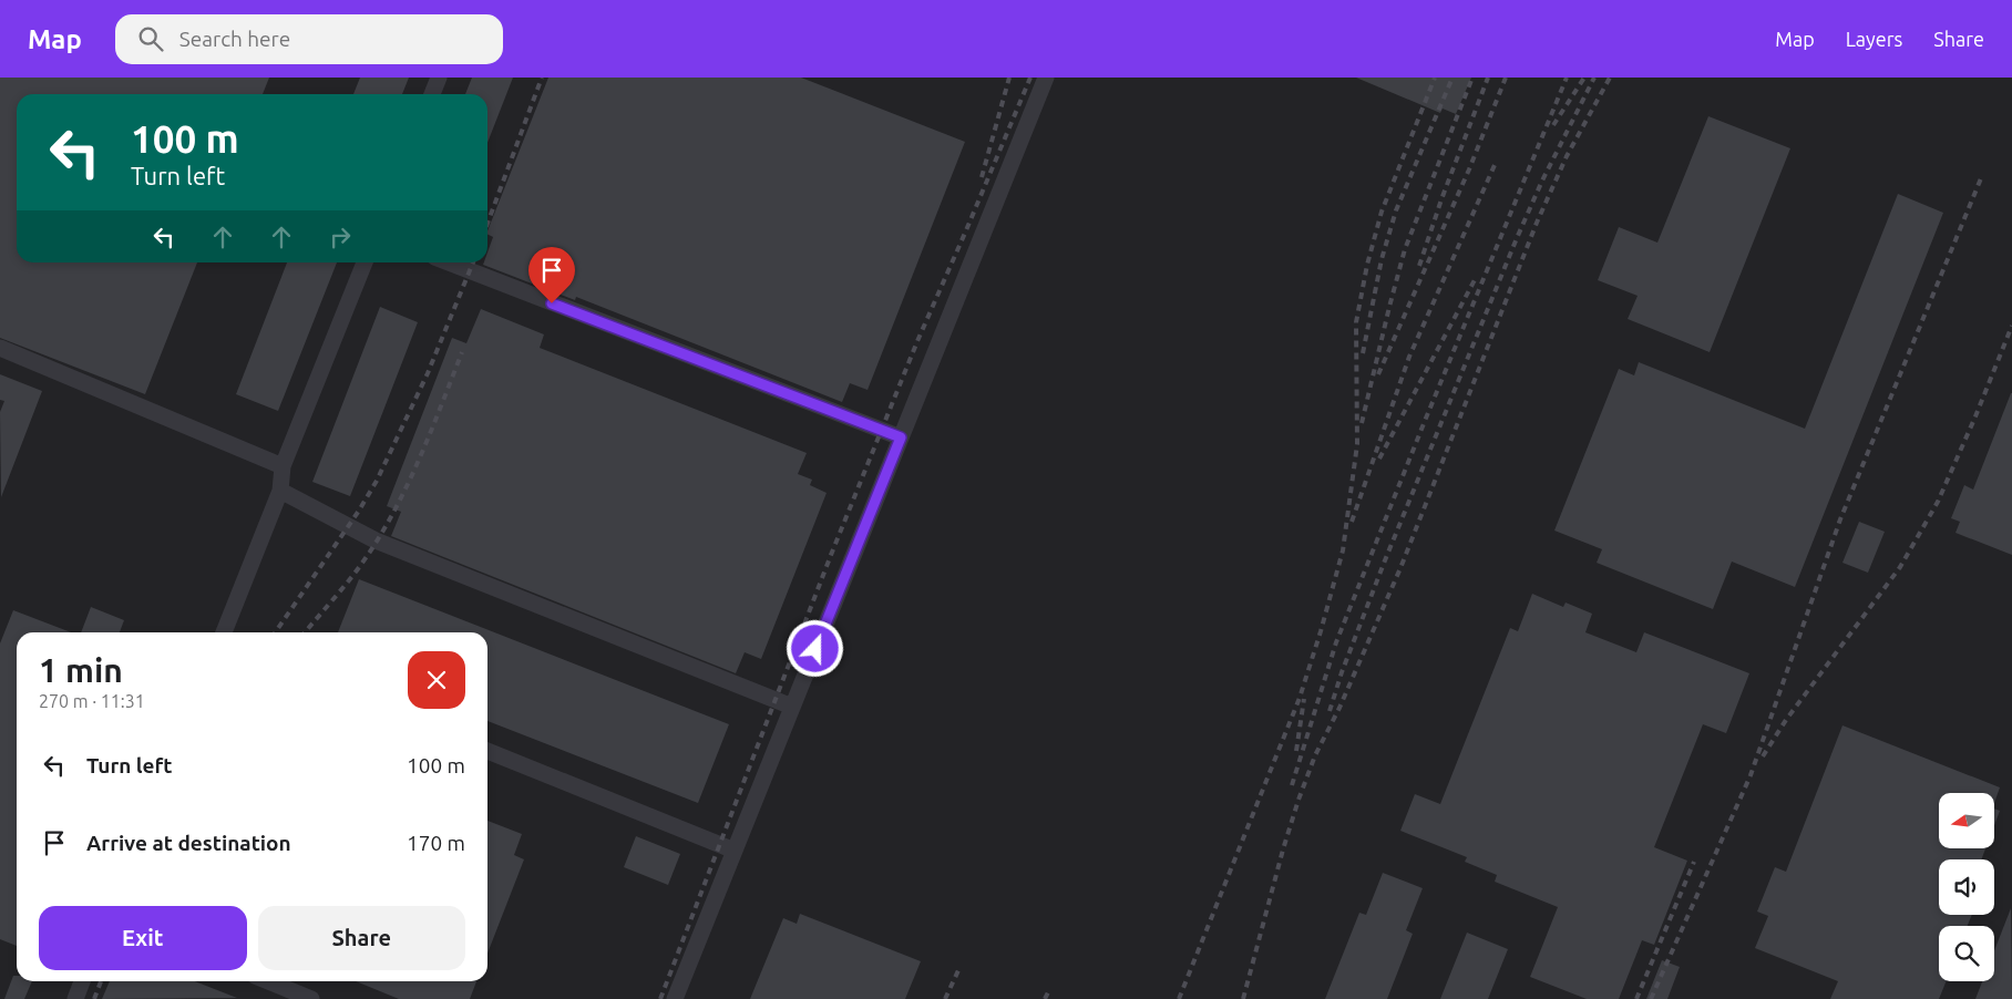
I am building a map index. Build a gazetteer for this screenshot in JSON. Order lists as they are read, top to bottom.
{
  "north": "left",
  "page": {
    "header": "Map",
    "search": "Search here",
    "nav": ["Map", "Layers", "Share"],
    "turn": ["100 m", "Turn left"],
    "heading": ["1 min", "270 m · 11:31"],
    "list": [
      {
        "name": "Turn left",
        "value": "100 m"
      },
      {
        "name": "Arrive at destination",
        "value": "170 m"
      }
    ],
    "buttons": ["Exit", "Share"]
  }
}
